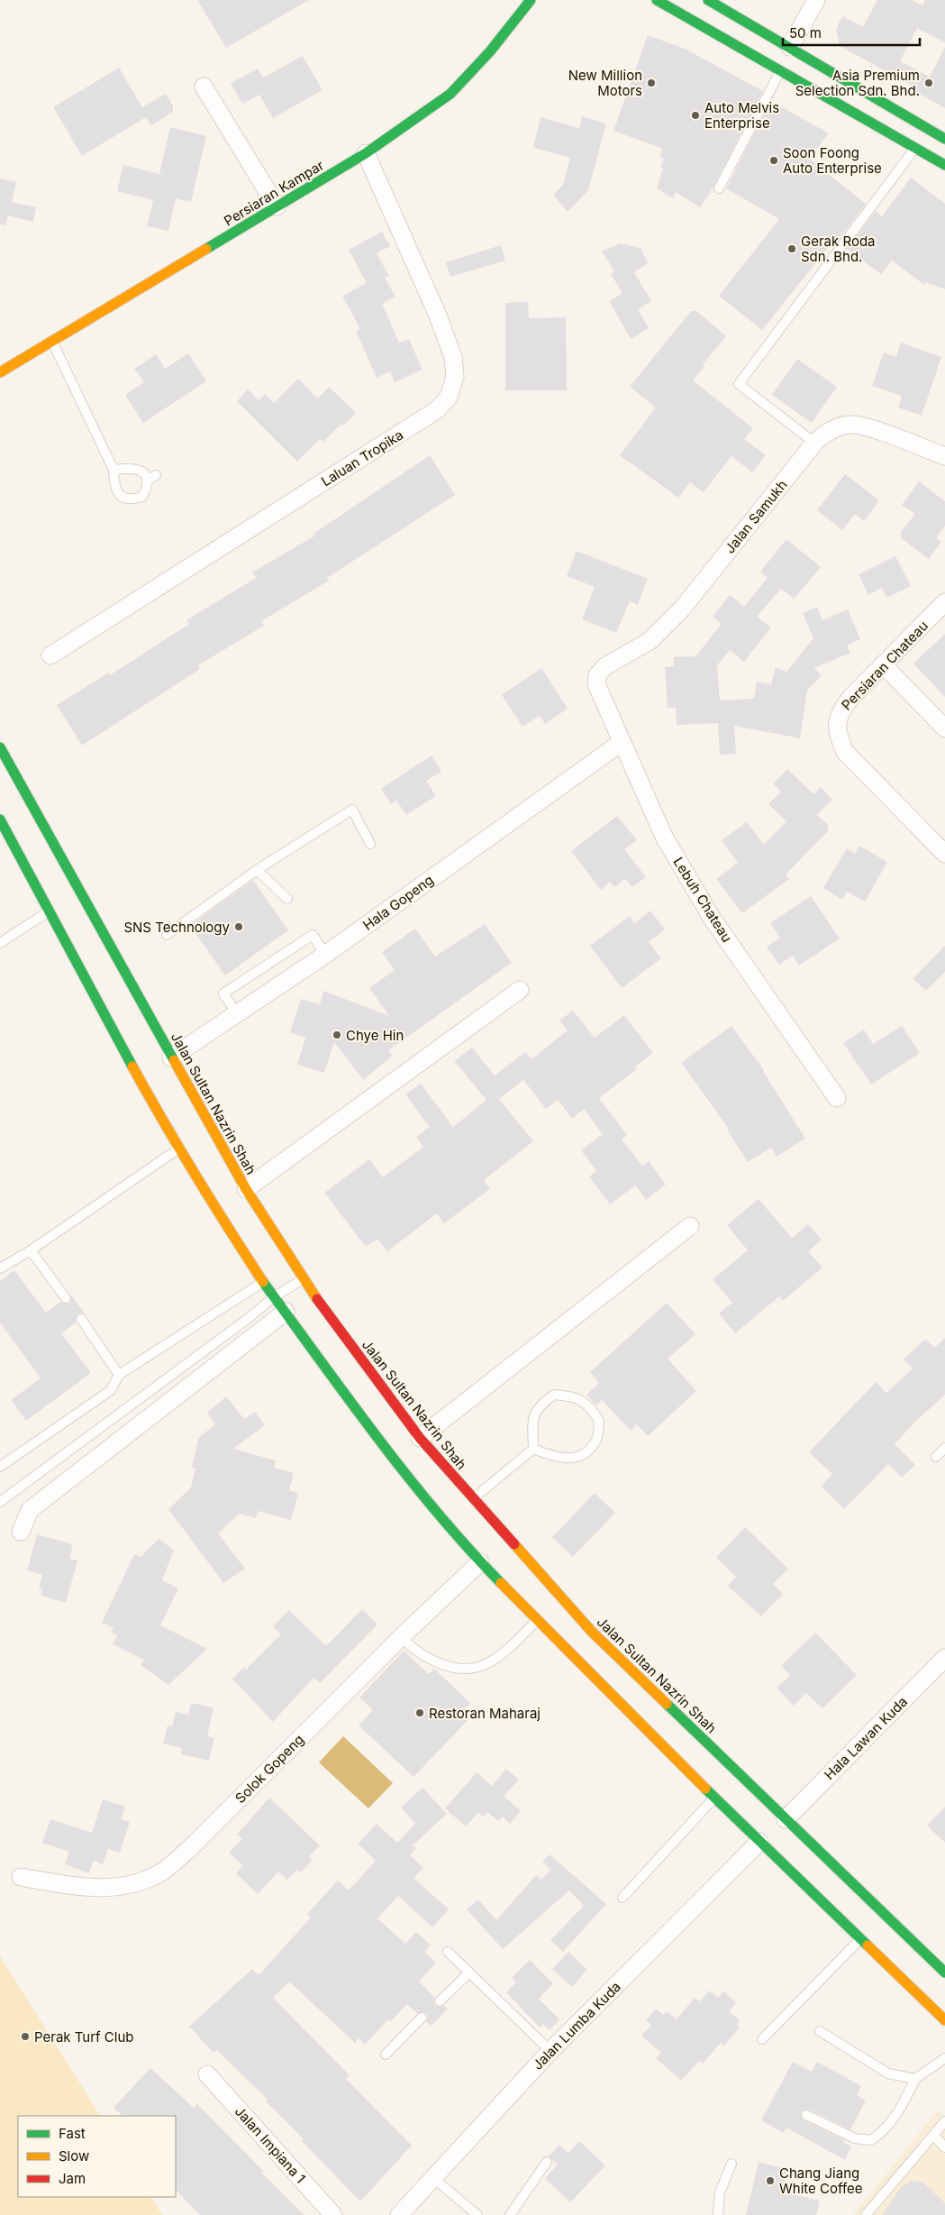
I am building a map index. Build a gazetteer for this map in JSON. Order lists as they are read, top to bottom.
{
  "streets": {
    "main road": ["Persiaran Kampar", "Jalan Sultan Nazrin Shah"],
    "street": [
      "Laluan Tropika",
      "Jalan Samukh",
      "Persiaran Chateau",
      "Lebuh Chateau",
      "Hala Gopeng",
      "Hala Lawan Kuda",
      "Solok Gopeng",
      "Jalan Lumba Kuda",
      "Jalan Impiana 1"
    ]
  },
  "crossings": [
    ["Persiaran Kampar", "Laluan Tropika"],
    ["Jalan Samukh", "Lebuh Chateau"],
    ["Lebuh Chateau", "Hala Gopeng"],
    ["Hala Gopeng", "Jalan Sultan Nazrin Shah"],
    ["Jalan Sultan Nazrin Shah", "Hala Lawan Kuda"]
  ],
  "places": [
    "New Million Motors",
    "Asia Premium Selection Sdn. Bhd.",
    "Auto Melvis Enterprise",
    "Soon Foong Auto Enterprise",
    "Gerak Roda Sdn. Bhd.",
    "SNS Technology",
    "Chye Hin",
    "Restoran Maharaj",
    "Perak Turf Club",
    "Chang Jiang White Coffee"
  ],
  "legend": ["Fast", "Slow", "Jam"],
  "scale_bar": "50 m"
}
